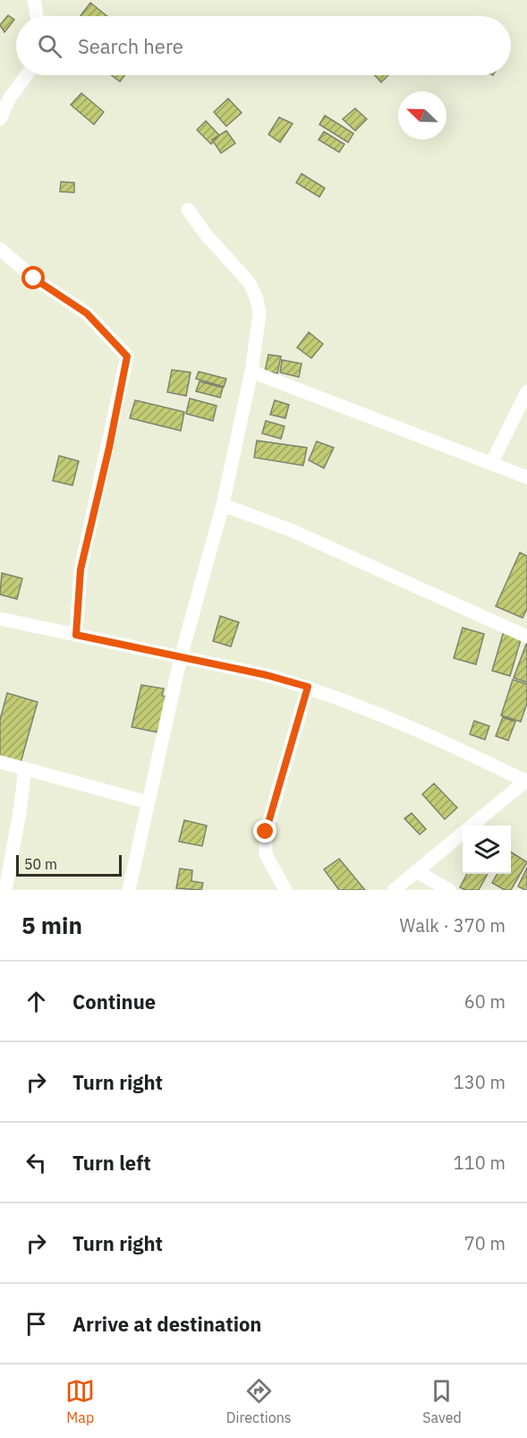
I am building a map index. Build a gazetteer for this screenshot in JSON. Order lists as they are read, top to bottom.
{
  "scale_bar": "50 m",
  "north": "top left",
  "page": {
    "search": "Search here",
    "scale": "50 m",
    "heading": ["5 min", "Walk · 370 m"],
    "list": [
      ["Continue", "60 m"],
      ["Turn right", "130 m"],
      ["Turn left", "110 m"],
      ["Turn right", "70 m"],
      "Arrive at destination"
    ],
    "nav": ["Map", "Directions", "Saved"]
  }
}
